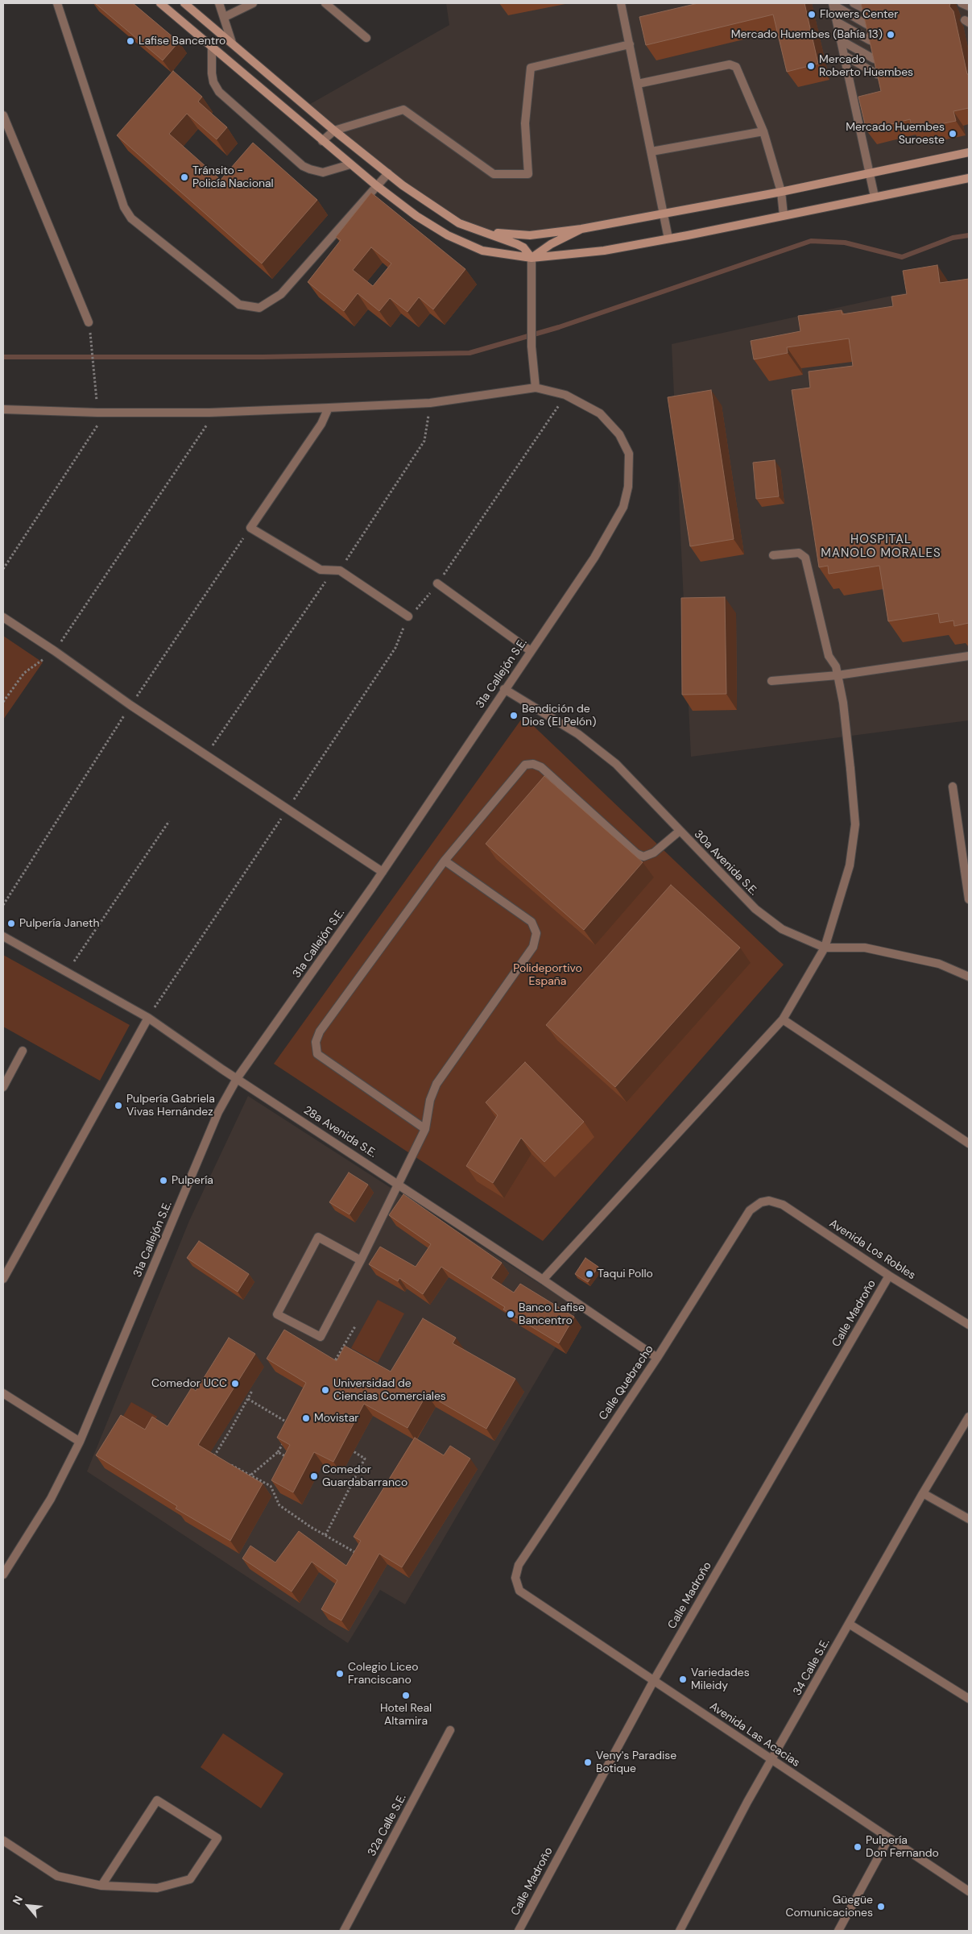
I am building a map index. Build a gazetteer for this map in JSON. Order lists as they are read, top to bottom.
{
  "streets": {
    "street": [
      "31a Callejón S.E.",
      "30a Avenida S.E.",
      "28a Avenida S.E.",
      "Avenida Los Robles",
      "Calle Madroño",
      "Calle Quebracho",
      "34 Calle S.E.",
      "Avenida Las Acacias",
      "32a Calle S.E."
    ]
  },
  "crossings": [
    ["31a Callejón S.E.", "30a Avenida S.E."],
    ["31a Callejón S.E.", "28a Avenida S.E."],
    ["28a Avenida S.E.", "Calle Quebracho"],
    ["Avenida Los Robles", "Calle Madroño"],
    ["Avenida Los Robles", "Calle Quebracho"],
    ["Calle Madroño", "Avenida Las Acacias"],
    ["Calle Quebracho", "Avenida Las Acacias"],
    ["34 Calle S.E.", "Avenida Las Acacias"]
  ],
  "districts": ["HOSPITAL MANOLO MORALES"],
  "parks": ["Polideportivo España"],
  "places": [
    "Flowers Center",
    "Mercado Huembes (Bahía 13)",
    "Lafise Bancentro",
    "Mercado Roberto Huembes",
    "Mercado Huembes Suroeste",
    "Tránsito - Policía Nacional",
    "Bendición de Dios (El Pelón)",
    "Pulpería Janeth",
    "Pulpería Gabriela Vivas Hernández",
    "Pulpería",
    "Taqui Pollo",
    "Banco Lafise Bancentro",
    "Comedor UCC",
    "Universidad de Ciencias Comerciales",
    "Movistar",
    "Comedor Guardabarranco",
    "Colegio Liceo Franciscano",
    "Variedades Mileidy",
    "Hotel Real Altamira",
    "Veny's Paradise Botique",
    "Pulpería Don Fernando",
    "Güegüe Comunicaciones"
  ],
  "north": "top left"
}
